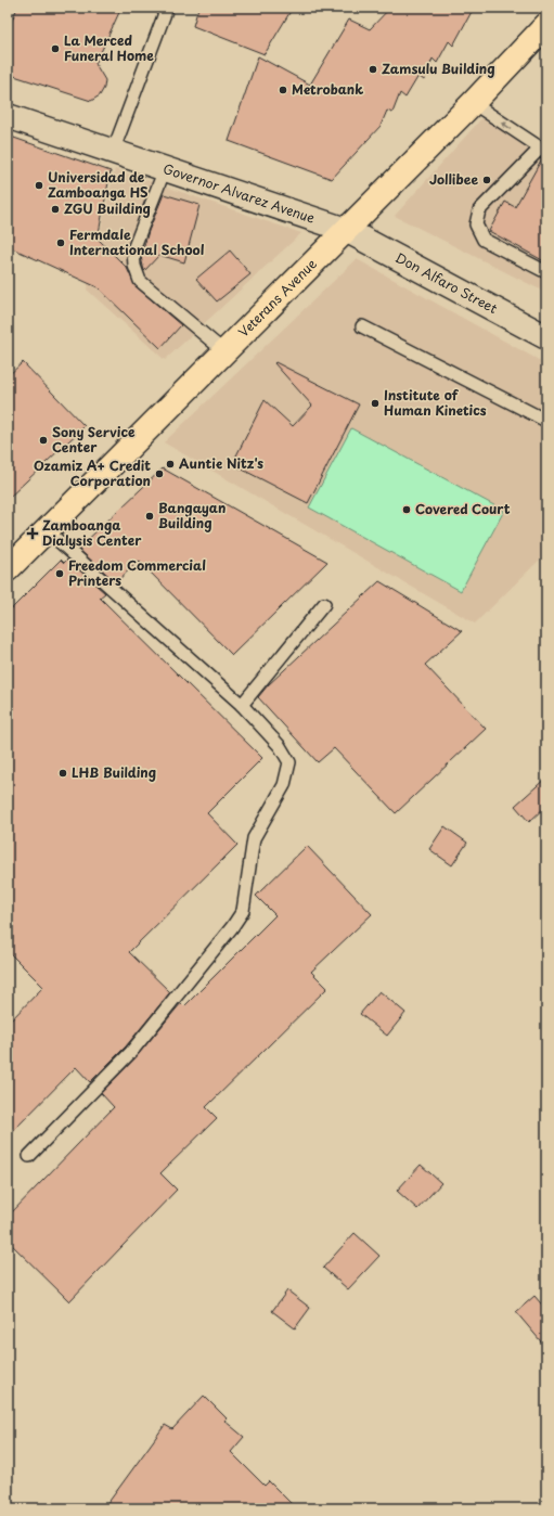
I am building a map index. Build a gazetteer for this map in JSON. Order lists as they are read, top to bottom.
{
  "streets": {
    "main road": ["Governor Alvarez Avenue", "Don Alfaro Street", "Veterans Avenue"]
  },
  "crossings": [
    ["Governor Alvarez Avenue", "Don Alfaro Street"],
    ["Governor Alvarez Avenue", "Veterans Avenue"],
    ["Don Alfaro Street", "Veterans Avenue"]
  ],
  "places": {
    "other": [
      "La Merced Funeral Home",
      "Zamsulu Building",
      "Metrobank",
      "Jollibee",
      "Universidad de Zamboanga HS",
      "ZGU Building",
      "Fermdale International School",
      "Institute of Human Kinetics",
      "Sony Service Center",
      "Auntie Nitz's",
      "Ozamiz A+ Credit Corporation",
      "Covered Court",
      "Bangayan Building",
      "Freedom Commercial Printers",
      "LHB Building"
    ],
    "health": ["Zamboanga Dialysis Center"]
  }
}
